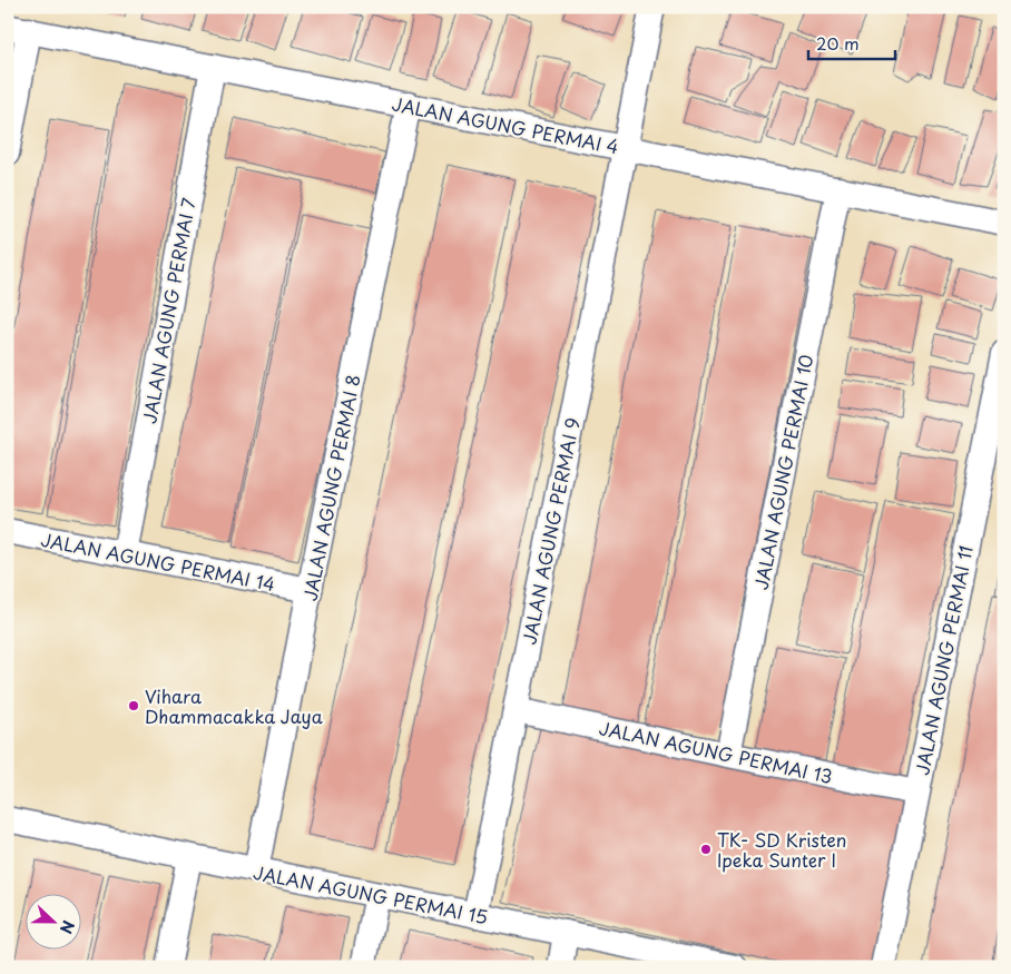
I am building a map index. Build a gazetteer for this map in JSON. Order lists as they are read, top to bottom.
{
  "streets": {
    "street": [
      "JALAN AGUNG PERMAI 4",
      "JALAN AGUNG PERMAI 7",
      "JALAN AGUNG PERMAI 10",
      "JALAN AGUNG PERMAI 8",
      "JALAN AGUNG PERMAI 9",
      "JALAN AGUNG PERMAI 14",
      "JALAN AGUNG PERMAI 11",
      "JALAN AGUNG PERMAI 13",
      "JALAN AGUNG PERMAI 15"
    ]
  },
  "crossings": [
    ["JALAN AGUNG PERMAI 4", "JALAN AGUNG PERMAI 7"],
    ["JALAN AGUNG PERMAI 4", "JALAN AGUNG PERMAI 10"],
    ["JALAN AGUNG PERMAI 4", "JALAN AGUNG PERMAI 8"],
    ["JALAN AGUNG PERMAI 4", "JALAN AGUNG PERMAI 9"],
    ["JALAN AGUNG PERMAI 7", "JALAN AGUNG PERMAI 14"],
    ["JALAN AGUNG PERMAI 10", "JALAN AGUNG PERMAI 13"],
    ["JALAN AGUNG PERMAI 8", "JALAN AGUNG PERMAI 14"],
    ["JALAN AGUNG PERMAI 8", "JALAN AGUNG PERMAI 15"],
    ["JALAN AGUNG PERMAI 9", "JALAN AGUNG PERMAI 13"],
    ["JALAN AGUNG PERMAI 9", "JALAN AGUNG PERMAI 15"],
    ["JALAN AGUNG PERMAI 11", "JALAN AGUNG PERMAI 13"]
  ],
  "places": ["Vihara Dhammacakka Jaya", "TK- SD Kristen Ipeka Sunter I"],
  "scale_bar": "20 m",
  "north": "right"
}
